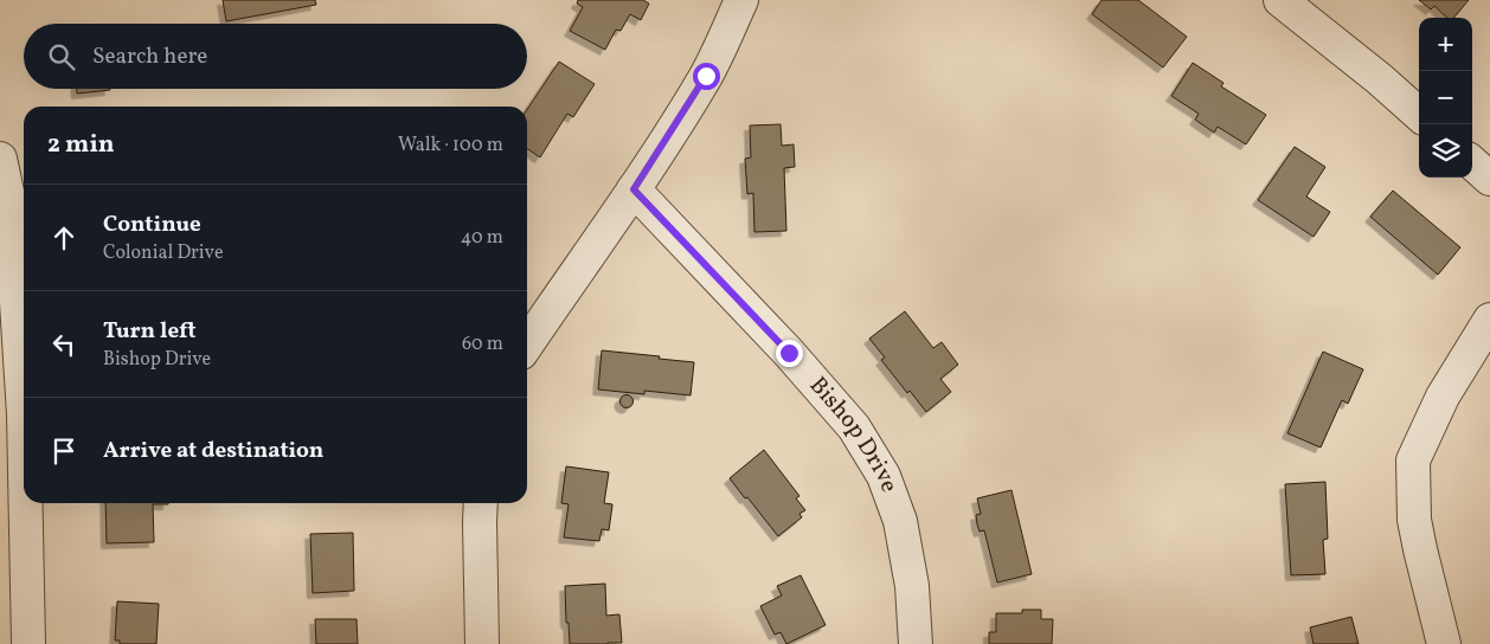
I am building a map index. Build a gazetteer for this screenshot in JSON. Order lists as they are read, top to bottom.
{
  "streets": {
    "street": ["Bishop Drive"]
  },
  "page": {
    "map_buttons": ["+", "−"],
    "search": "Search here",
    "heading": ["2 min", "Walk · 100 m"],
    "list": [
      ["Continue", "Colonial Drive", "40 m"],
      ["Turn left", "Bishop Drive", "60 m"],
      "Arrive at destination"
    ]
  }
}
